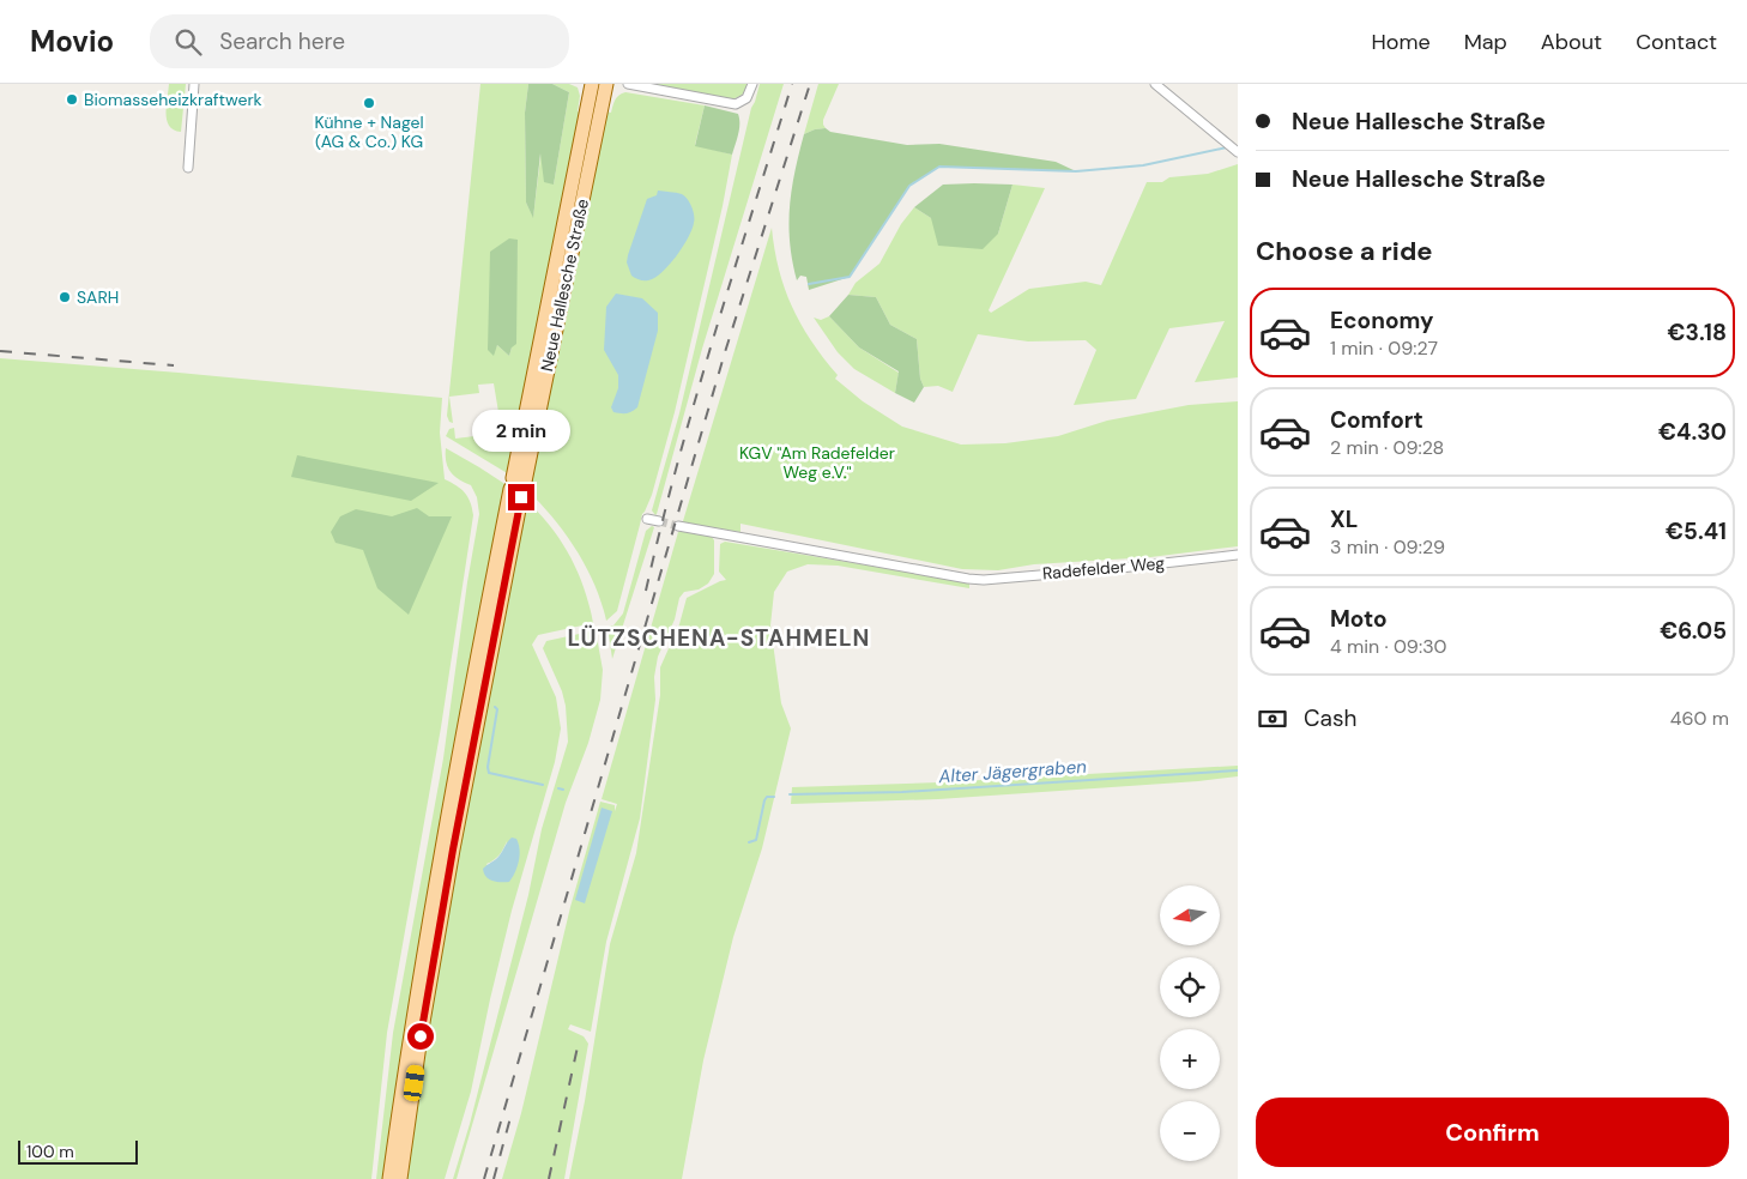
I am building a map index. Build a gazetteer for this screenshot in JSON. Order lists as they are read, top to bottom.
{
  "streets": {
    "main road": ["Neue Hallesche Straße"],
    "street": ["Radefelder Weg"]
  },
  "districts": ["LÜTZSCHENA-STAHMELN"],
  "water": ["Alter Jägergraben"],
  "parks": ["KGV \"Am Radefelder Weg e.V.\""],
  "places": ["Biomasseheizkraftwerk", "Kühne + Nagel (AG & Co.) KG", "SARH"],
  "scale_bar": "100 m",
  "north": "left",
  "page": {
    "header": "Movio",
    "search": "Search here",
    "nav": [
      "Home",
      "Map",
      "About",
      "Contact"
    ],
    "banner": ["Neue Hallesche Straße", "Neue Hallesche Straße"],
    "heading": "Choose a ride",
    "list": [
      {
        "name": "Economy",
        "note": "1 min · 09:27",
        "value": "€3.18"
      },
      {
        "name": "Comfort",
        "note": "2 min · 09:28",
        "value": "€4.30"
      },
      {
        "name": "XL",
        "note": "3 min · 09:29",
        "value": "€5.41"
      },
      {
        "name": "Moto",
        "note": "4 min · 09:30",
        "value": "€6.05"
      }
    ],
    "bubble": "2 min",
    "pay": ["Cash", "460 m"],
    "map_buttons": ["+", "−"],
    "buttons": "Confirm",
    "scale": "100 m"
  }
}
